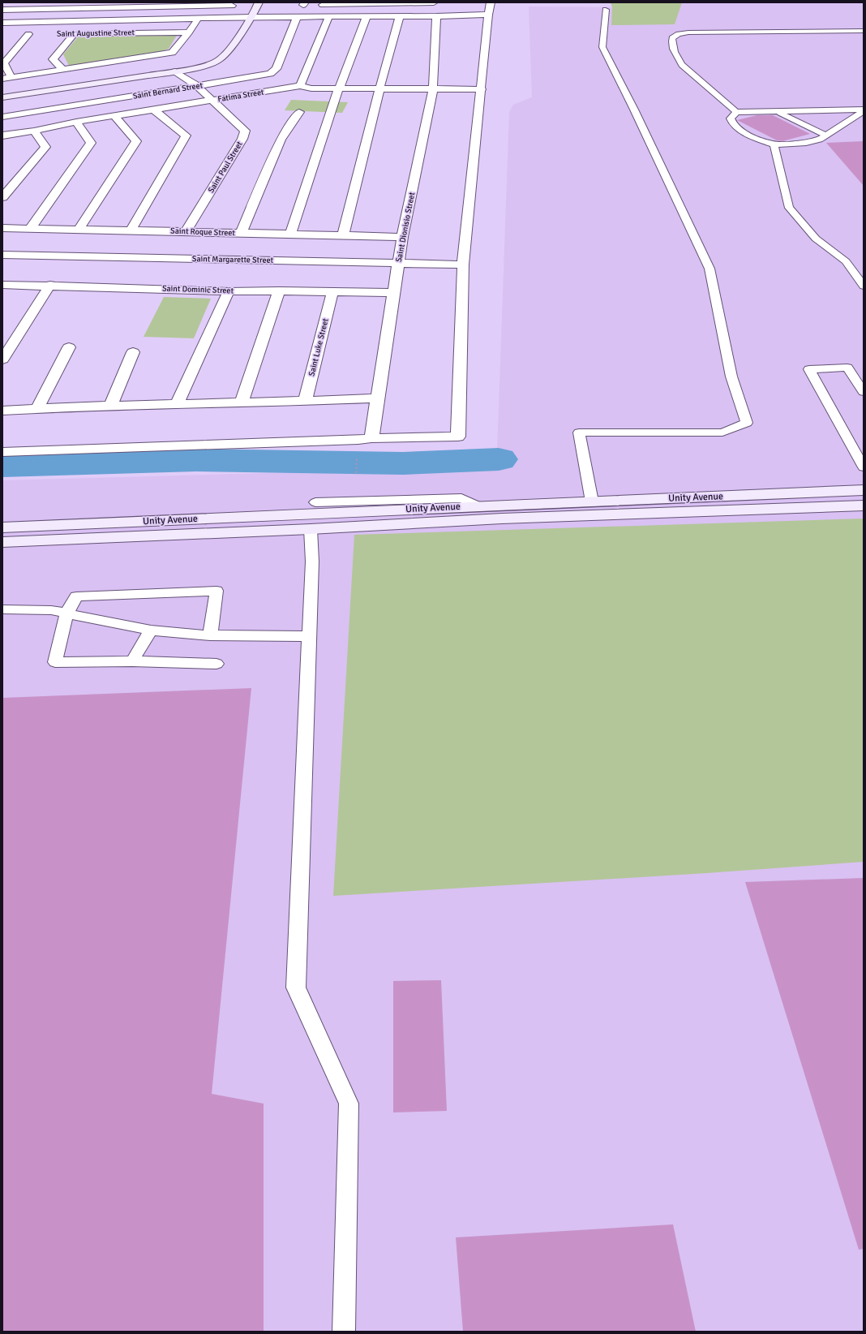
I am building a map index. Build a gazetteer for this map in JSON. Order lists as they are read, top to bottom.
{
  "streets": {
    "street": [
      "Saint Augustine Street",
      "Saint Bernard Street",
      "Fatima Street",
      "Saint Paul Street",
      "Saint Dionisio Street",
      "Saint Roque Street",
      "Saint Margarette Street",
      "Saint Dominic Street",
      "Saint Luke Street",
      "Unity Avenue"
    ]
  },
  "crossings": [
    ["Saint Bernard Street", "Saint Paul Street"],
    ["Fatima Street", "Saint Paul Street"],
    ["Fatima Street", "Saint Dionisio Street"],
    ["Saint Paul Street", "Saint Roque Street"],
    ["Saint Dionisio Street", "Saint Roque Street"],
    ["Saint Dionisio Street", "Saint Margarette Street"],
    ["Saint Dionisio Street", "Saint Dominic Street"],
    ["Saint Dominic Street", "Saint Luke Street"]
  ]
}
